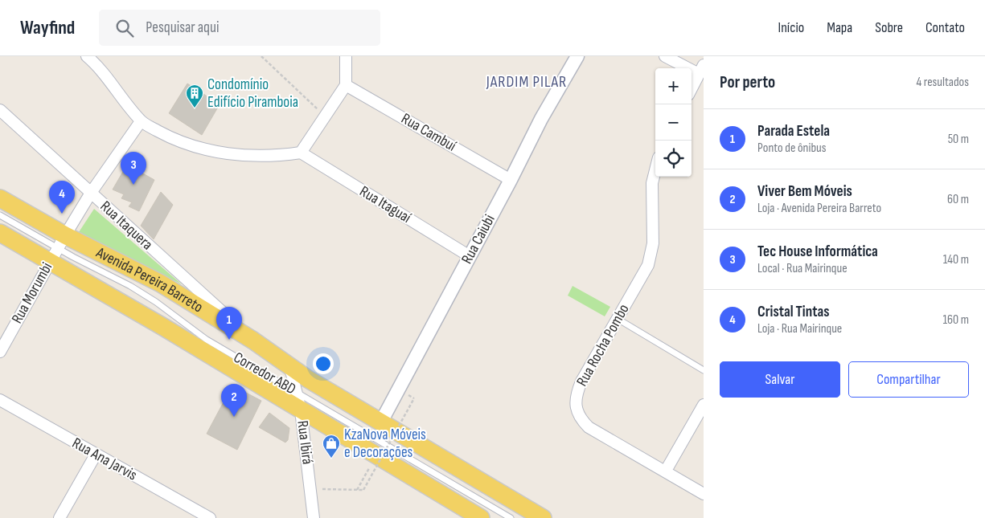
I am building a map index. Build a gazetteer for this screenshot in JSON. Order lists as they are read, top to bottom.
{
  "streets": {
    "main road": ["Avenida Pereira Barreto"],
    "street": [
      "Rua Cambuí",
      "Rua Itaguaí",
      "Rua Itaquera",
      "Rua Caiubi",
      "Rua Morumbi",
      "Rua Rocha Pombo",
      "Rua Ibirá",
      "Rua Ana Jarvis"
    ],
    "lane": ["Corredor ABD"]
  },
  "crossings": [
    ["Rua Cambuí", "Rua Caiubi"],
    ["Rua Itaguaí", "Rua Caiubi"],
    ["Rua Itaquera", "Avenida Pereira Barreto"],
    ["Rua Itaquera", "Rua Morumbi"],
    ["Rua Caiubi", "Avenida Pereira Barreto"],
    ["Avenida Pereira Barreto", "Rua Morumbi"],
    ["Avenida Pereira Barreto", "Corredor ABD"],
    ["Avenida Pereira Barreto", "Rua Ibirá"],
    ["Rua Morumbi", "Corredor ABD"],
    ["Corredor ABD", "Rua Ibirá"]
  ],
  "districts": ["JARDIM PILAR"],
  "places": {
    "building": ["Condomínio Edifício Piramboia"],
    "shop": ["KzaNova Móveis e Decorações"]
  },
  "page": {
    "header": "Wayfind",
    "search": "Pesquisar aqui",
    "nav": [
      "Início",
      "Mapa",
      "Sobre",
      "Contato"
    ],
    "heading": ["Por perto", "4 resultados"],
    "map_buttons": ["+", "−"],
    "list": [
      {
        "mark": "1",
        "name": "Parada Estela",
        "note": "Ponto de ônibus",
        "value": "50 m"
      },
      {
        "mark": "2",
        "name": "Viver Bem Móveis",
        "note": "Loja · Avenida Pereira Barreto",
        "value": "60 m"
      },
      {
        "mark": "3",
        "name": "Tec House Informática",
        "note": "Local · Rua Mairinque",
        "value": "140 m"
      },
      {
        "mark": "4",
        "name": "Cristal Tintas",
        "note": "Loja · Rua Mairinque",
        "value": "160 m"
      }
    ],
    "pins": [
      "3",
      "4",
      "1",
      "2"
    ],
    "buttons": ["Salvar", "Compartilhar"]
  }
}
